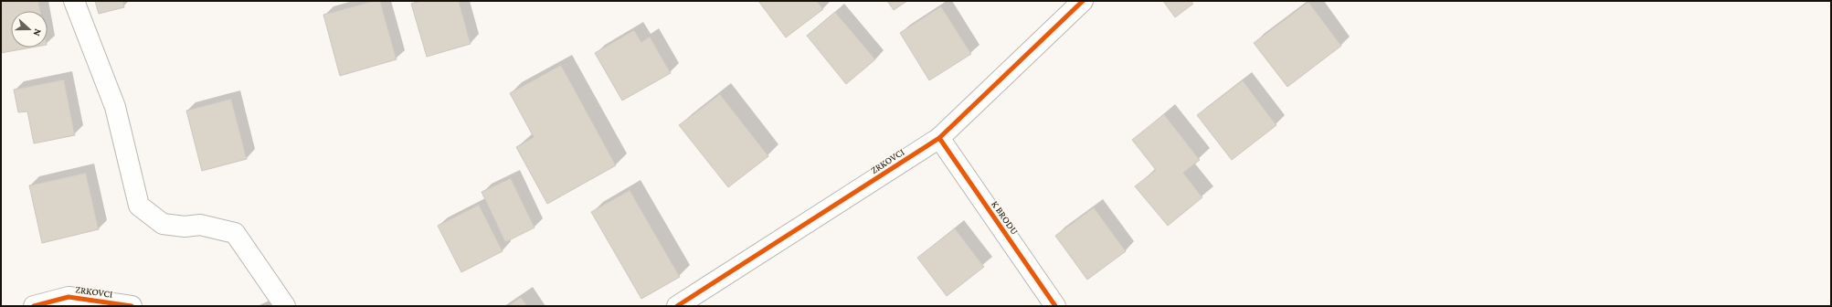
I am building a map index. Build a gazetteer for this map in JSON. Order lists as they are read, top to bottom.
{
  "streets": {
    "street": ["ZRKOVCI", "K BRODU"]
  },
  "crossings": [
    ["ZRKOVCI", "K BRODU"]
  ],
  "north": "right"
}
